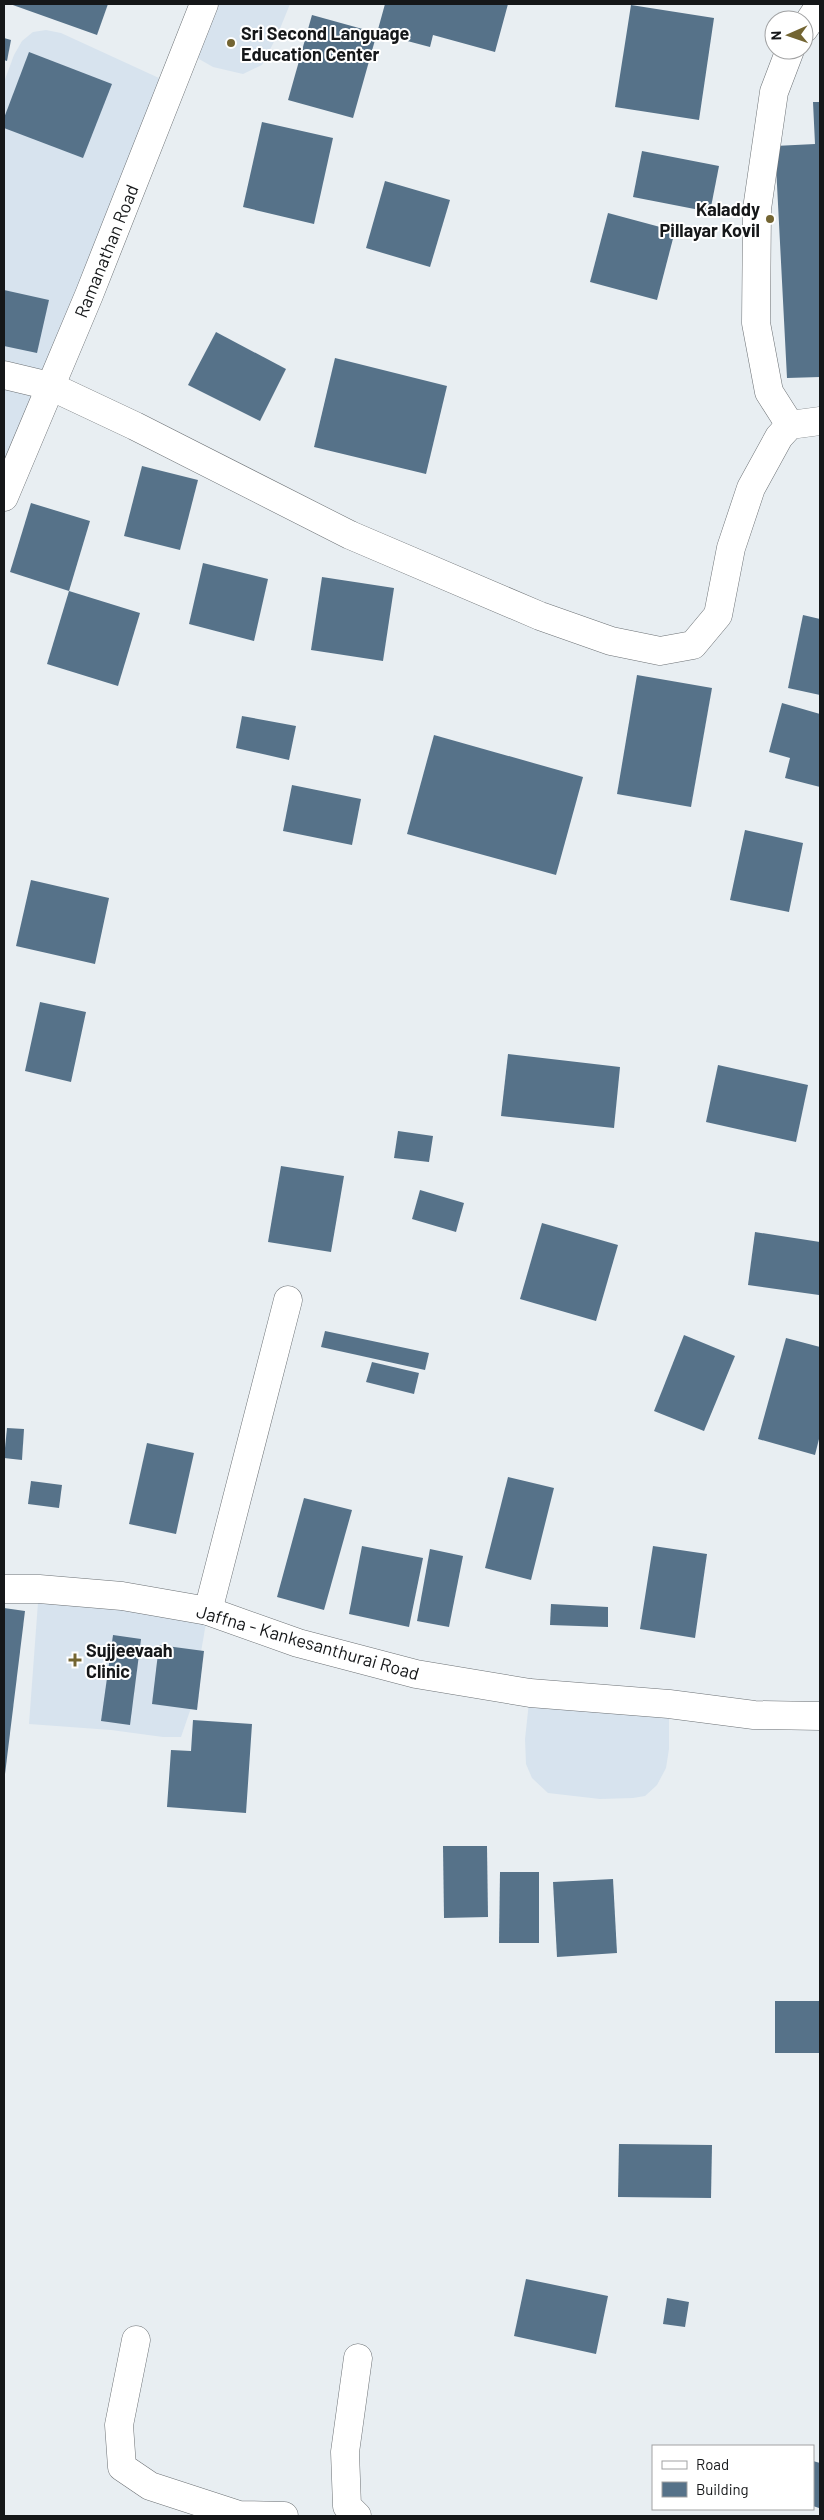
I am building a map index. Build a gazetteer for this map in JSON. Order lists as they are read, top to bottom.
{
  "streets": {
    "street": ["Ramanathan Road", "Jaffna - Kankesanthurai Road"]
  },
  "places": {
    "other": ["Sri Second Language Education Center", "Kaladdy Pillayar Kovil"],
    "health": ["Sujjeevaah Clinic"]
  },
  "legend": ["Road", "Building"],
  "north": "left"
}
